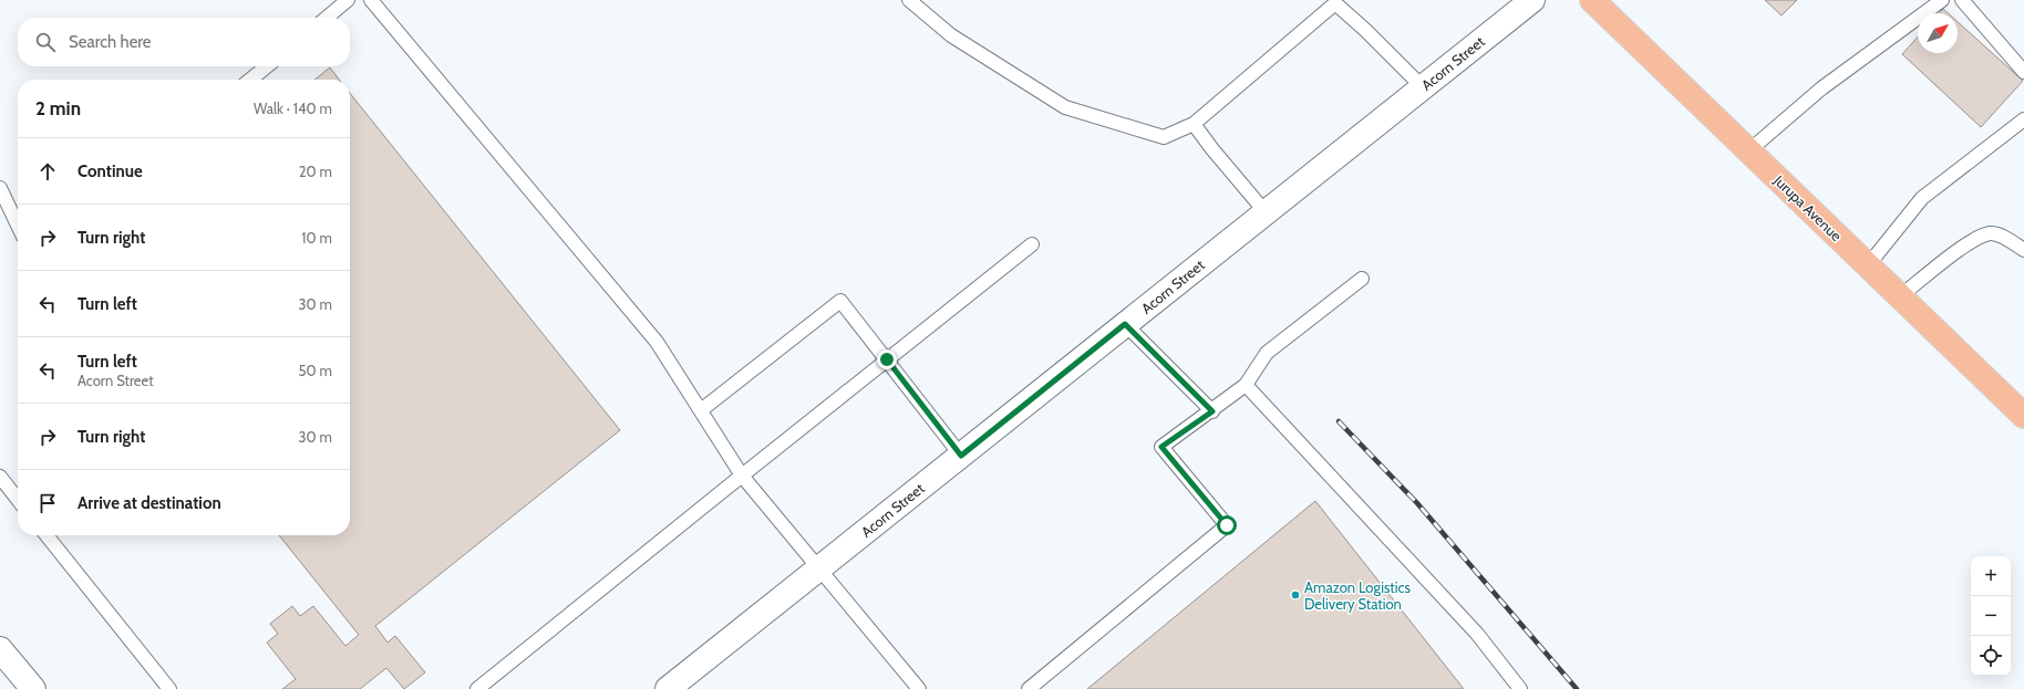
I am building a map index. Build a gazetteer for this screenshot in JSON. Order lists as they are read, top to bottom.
{
  "streets": {
    "main road": ["Jurupa Avenue"],
    "street": ["Acorn Street"]
  },
  "places": ["Amazon Logistics Delivery Station"],
  "north": "top right",
  "page": {
    "search": "Search here",
    "heading": ["2 min", "Walk · 140 m"],
    "list": [
      ["Continue", "20 m"],
      ["Turn right", "10 m"],
      ["Turn left", "30 m"],
      ["Turn left", "Acorn Street", "50 m"],
      ["Turn right", "30 m"],
      "Arrive at destination"
    ],
    "map_buttons": ["+", "−"]
  }
}
